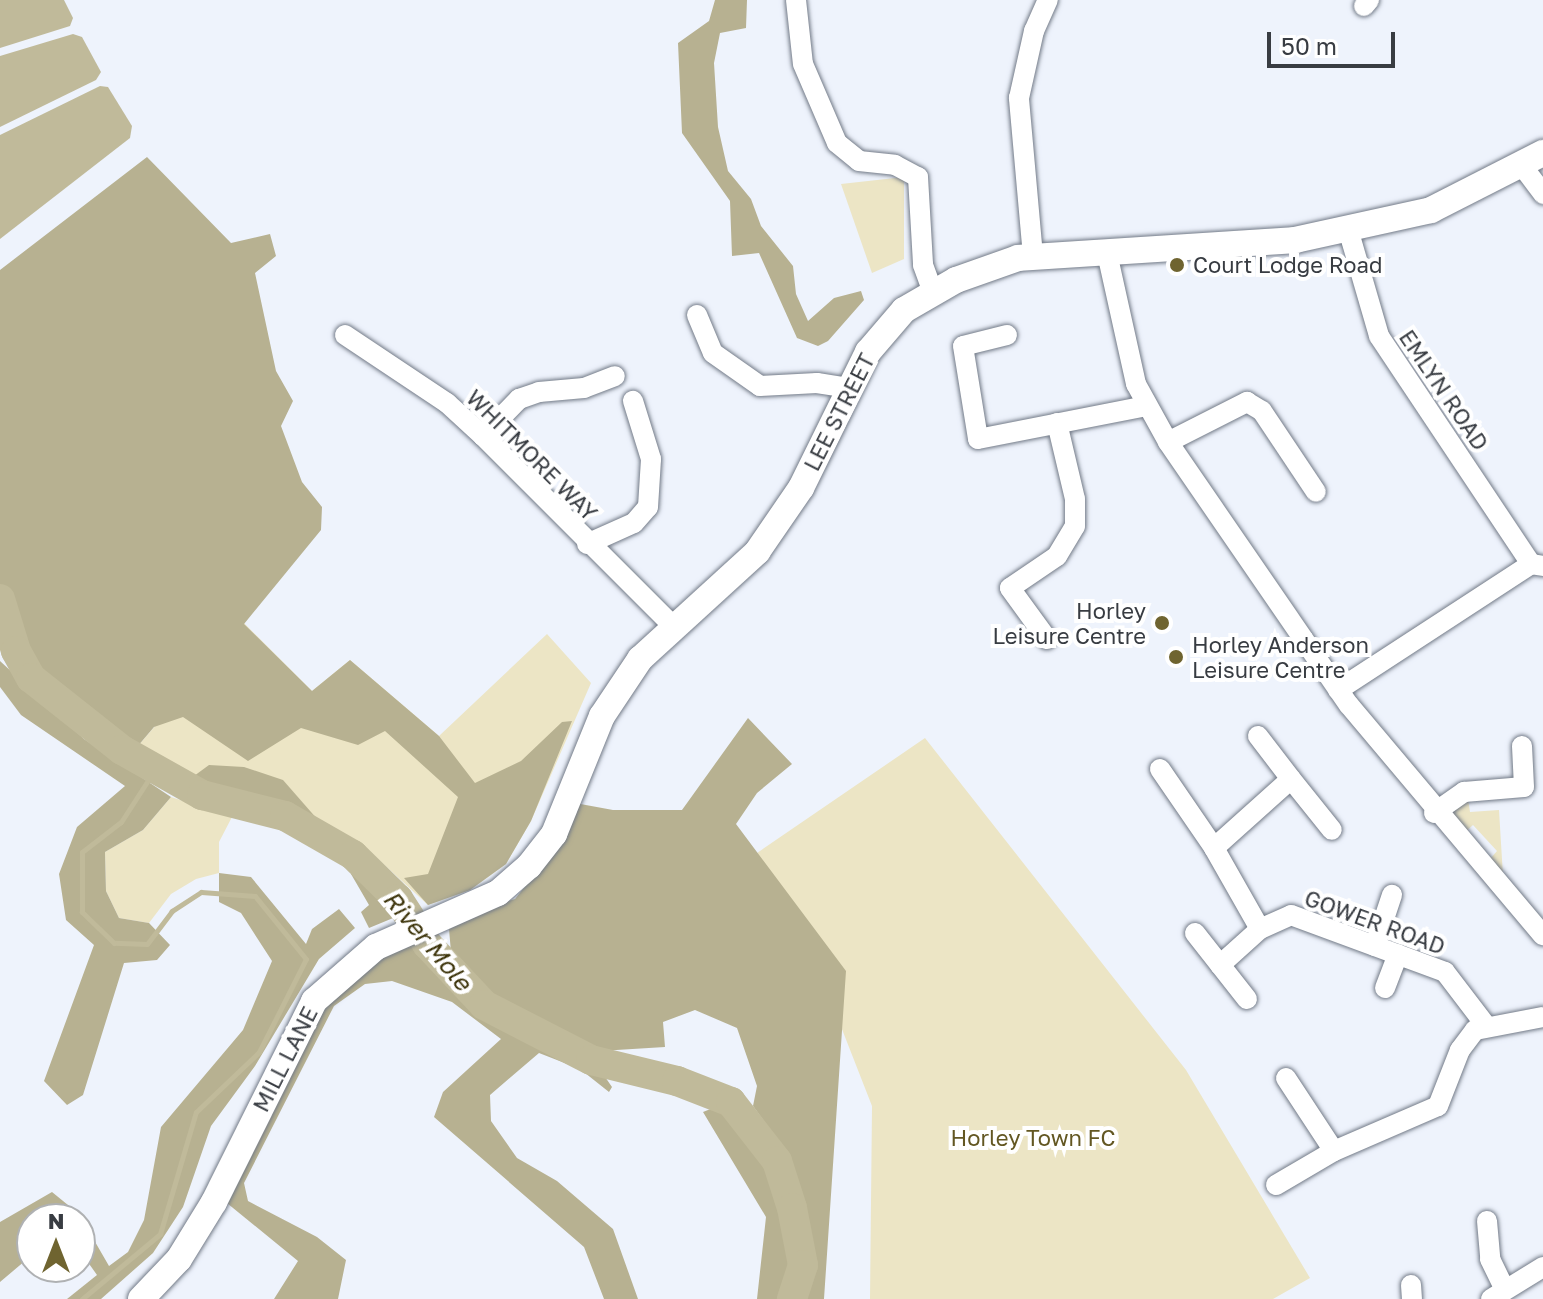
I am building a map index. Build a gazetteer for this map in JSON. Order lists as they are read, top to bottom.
{
  "streets": {
    "street": [
      "EMLYN ROAD",
      "LEE STREET",
      "WHITMORE WAY",
      "GOWER ROAD",
      "MILL LANE"
    ]
  },
  "crossings": [
    ["EMLYN ROAD", "LEE STREET"],
    ["LEE STREET", "WHITMORE WAY"],
    ["LEE STREET", "MILL LANE"]
  ],
  "water": ["River Mole"],
  "parks": ["Horley Town FC"],
  "places": ["Court Lodge Road", "Horley Leisure Centre", "Horley Anderson Leisure Centre"],
  "scale_bar": "50 m",
  "north": "top"
}
